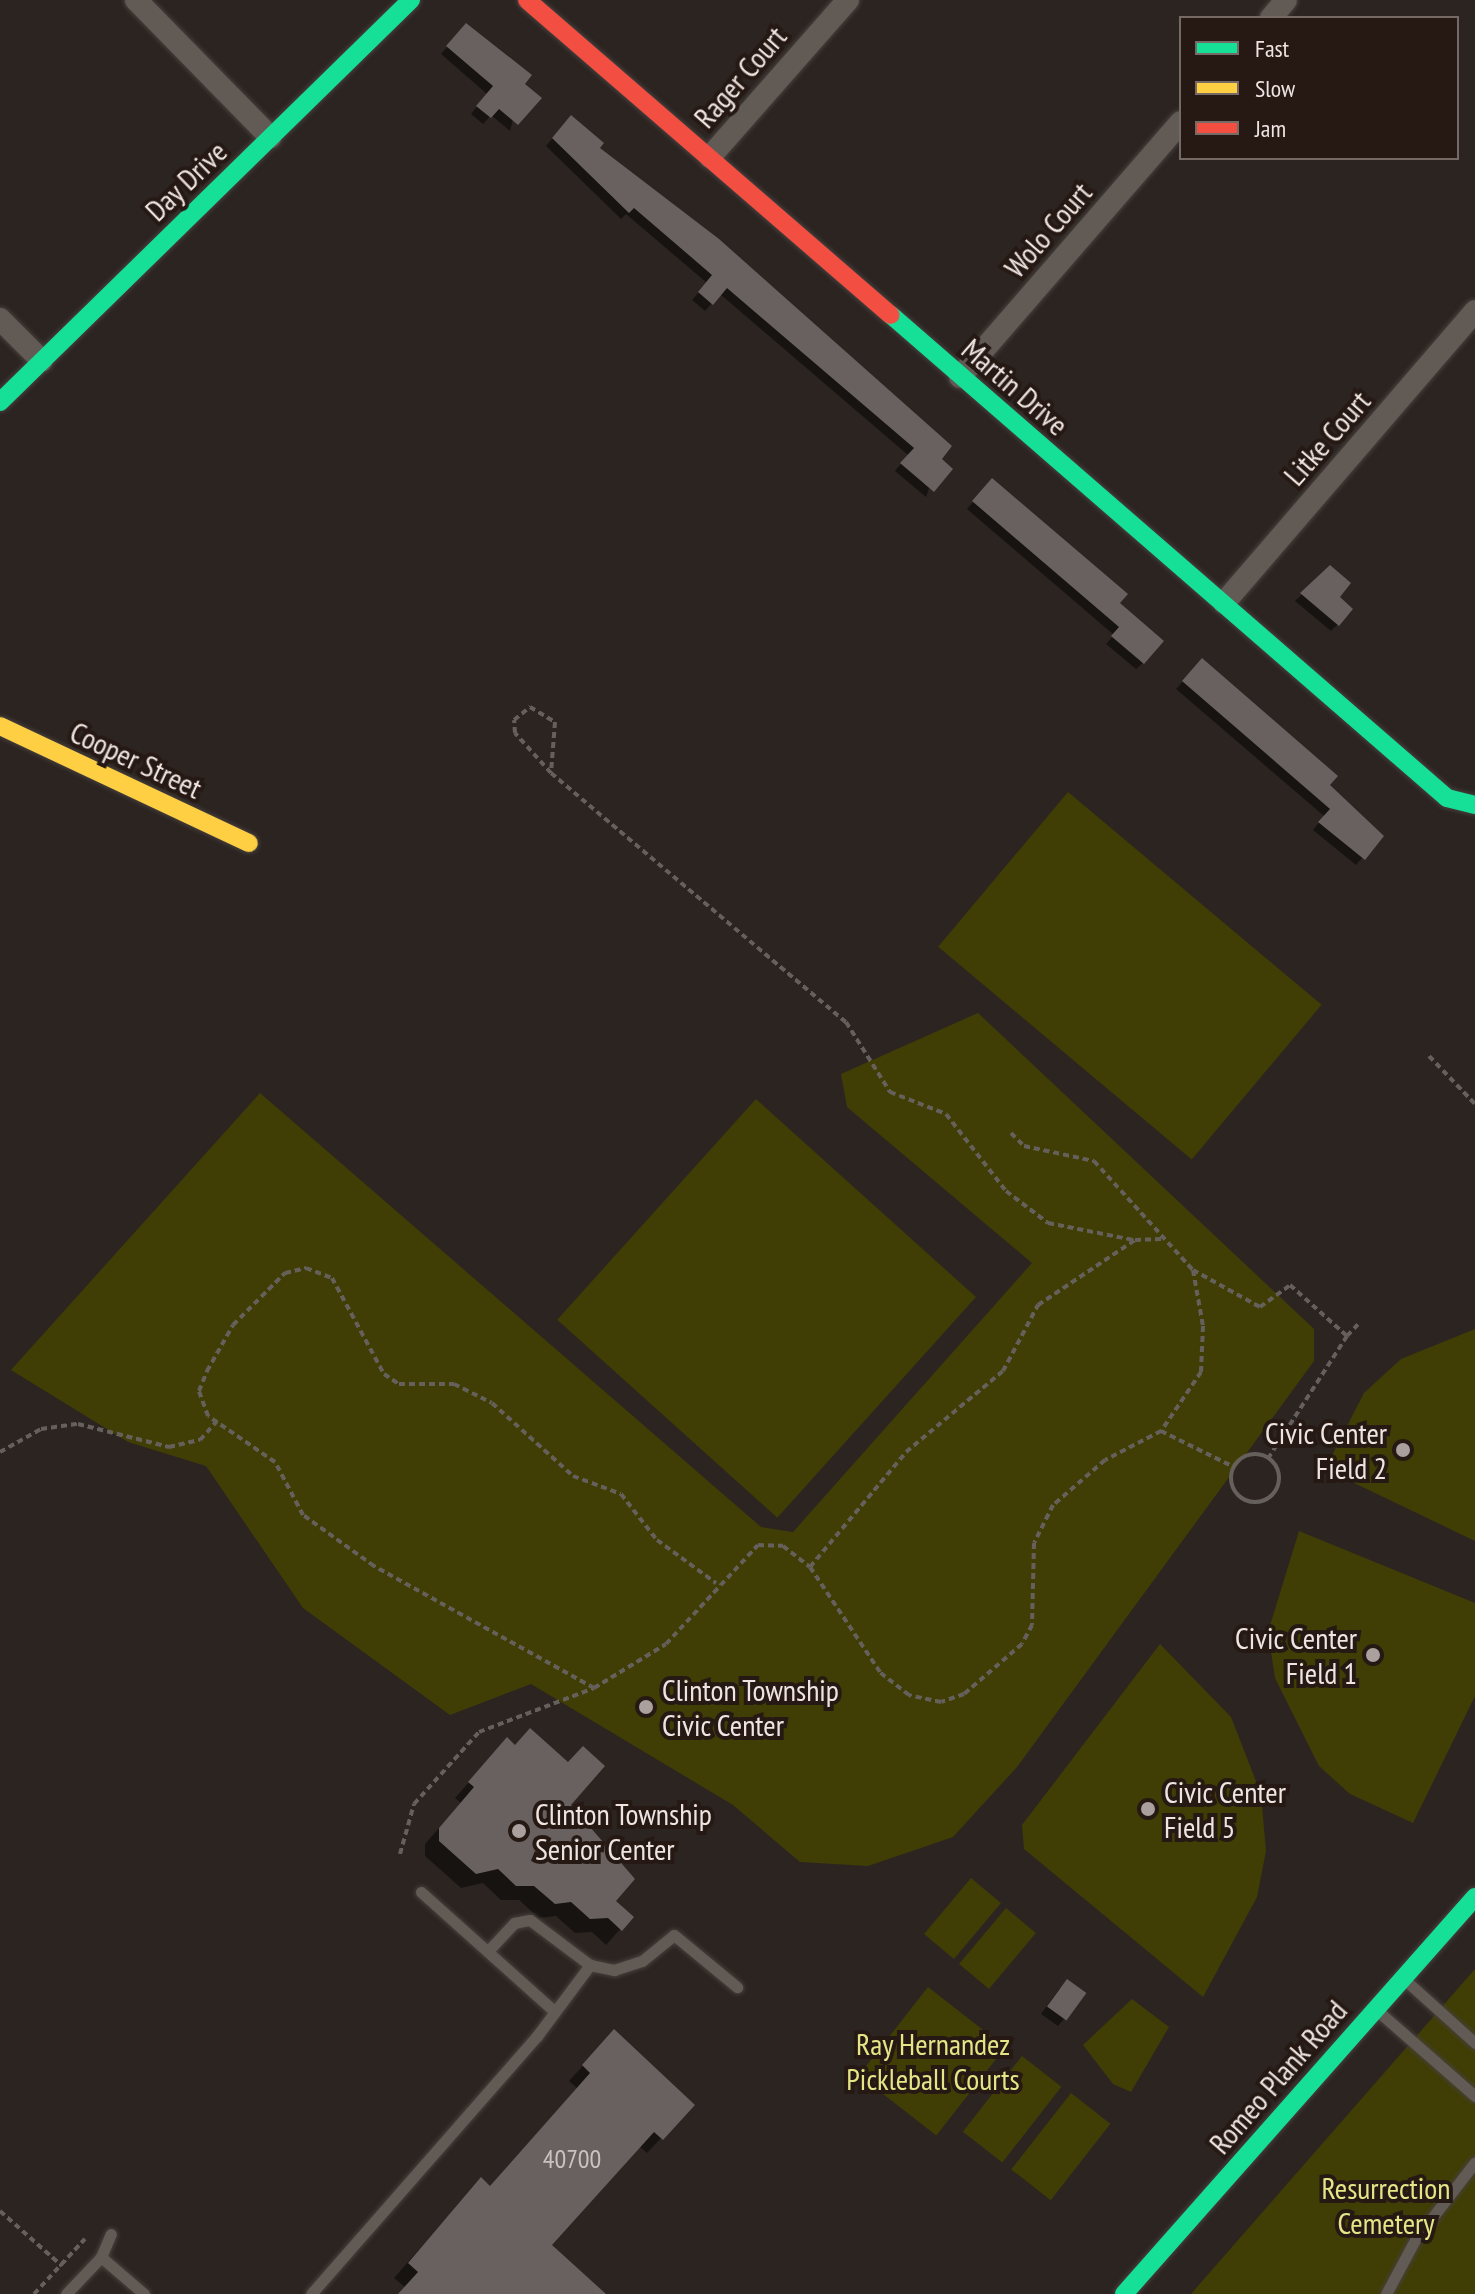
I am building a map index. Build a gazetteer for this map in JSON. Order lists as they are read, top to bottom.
{
  "streets": {
    "street": [
      "Rager Court",
      "Day Drive",
      "Wolo Court",
      "Martin Drive",
      "Litke Court",
      "Cooper Street",
      "Romeo Plank Road"
    ]
  },
  "crossings": [
    ["Rager Court", "Martin Drive"],
    ["Wolo Court", "Martin Drive"],
    ["Martin Drive", "Litke Court"]
  ],
  "parks": ["Ray Hernandez Pickleball Courts", "Resurrection Cemetery"],
  "places": [
    "Civic Center Field 2",
    "Civic Center Field 1",
    "Clinton Township Civic Center",
    "Civic Center Field 5",
    "Clinton Township Senior Center"
  ],
  "house_numbers": ["40700"],
  "legend": ["Fast", "Slow", "Jam"]
}
